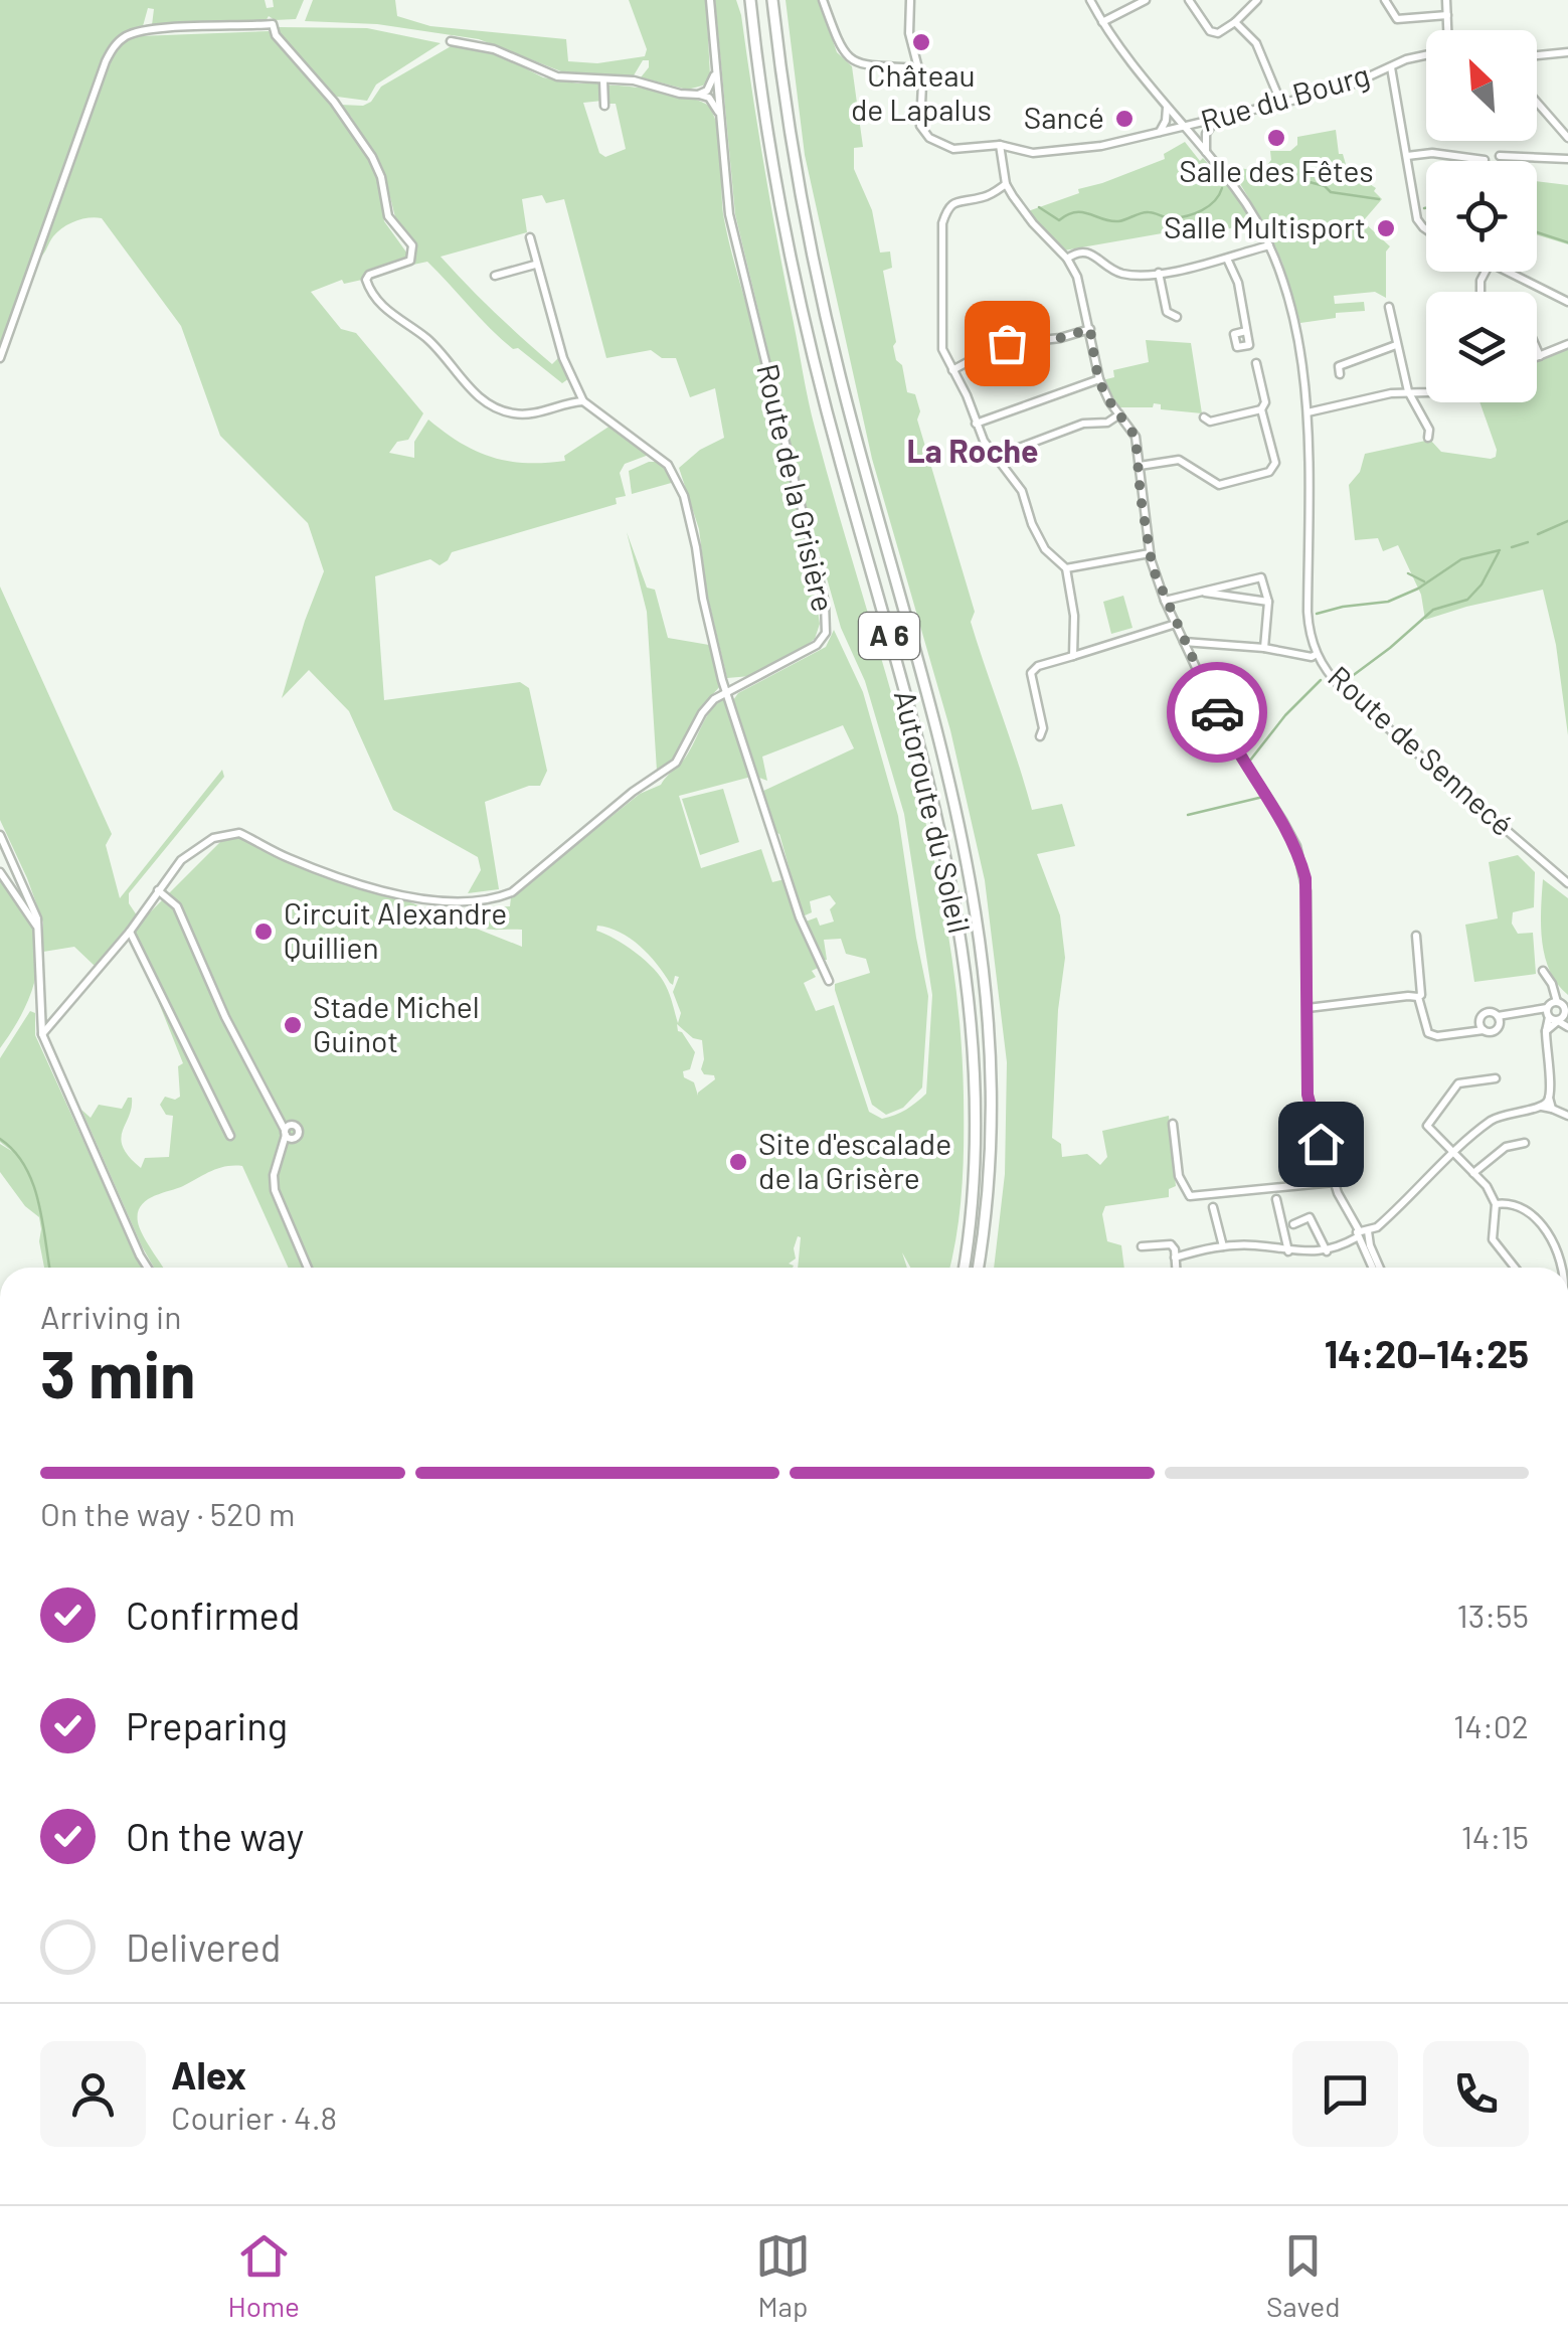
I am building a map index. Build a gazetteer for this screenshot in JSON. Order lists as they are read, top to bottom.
{
  "streets": {
    "highway": ["A 6", "Autoroute du Soleil"],
    "street": ["Rue du Bourg", "Route de la Grisière", "Route de Sennecé"]
  },
  "crossings": [
    ["Rue du Bourg", "Route de Sennecé"]
  ],
  "districts": ["La Roche"],
  "places": [
    "Château de Lapalus",
    "Sancé",
    "Salle des Fêtes",
    "Salle Multisport",
    "Circuit Alexandre Quillien",
    "Stade Michel Guinot",
    "Site d'escalade de la Grisère"
  ],
  "north": "top left",
  "page": {
    "heading": ["3 min", "Arriving in", "14:20–14:25"],
    "panel": ["Alex", "Courier · 4.8"],
    "bar": "On the way · 520 m",
    "list": [
      ["Confirmed", "13:55"],
      ["Preparing", "14:02"],
      ["On the way", "14:15"],
      "Delivered"
    ],
    "tabs": ["Home", "Map", "Saved"]
  }
}
